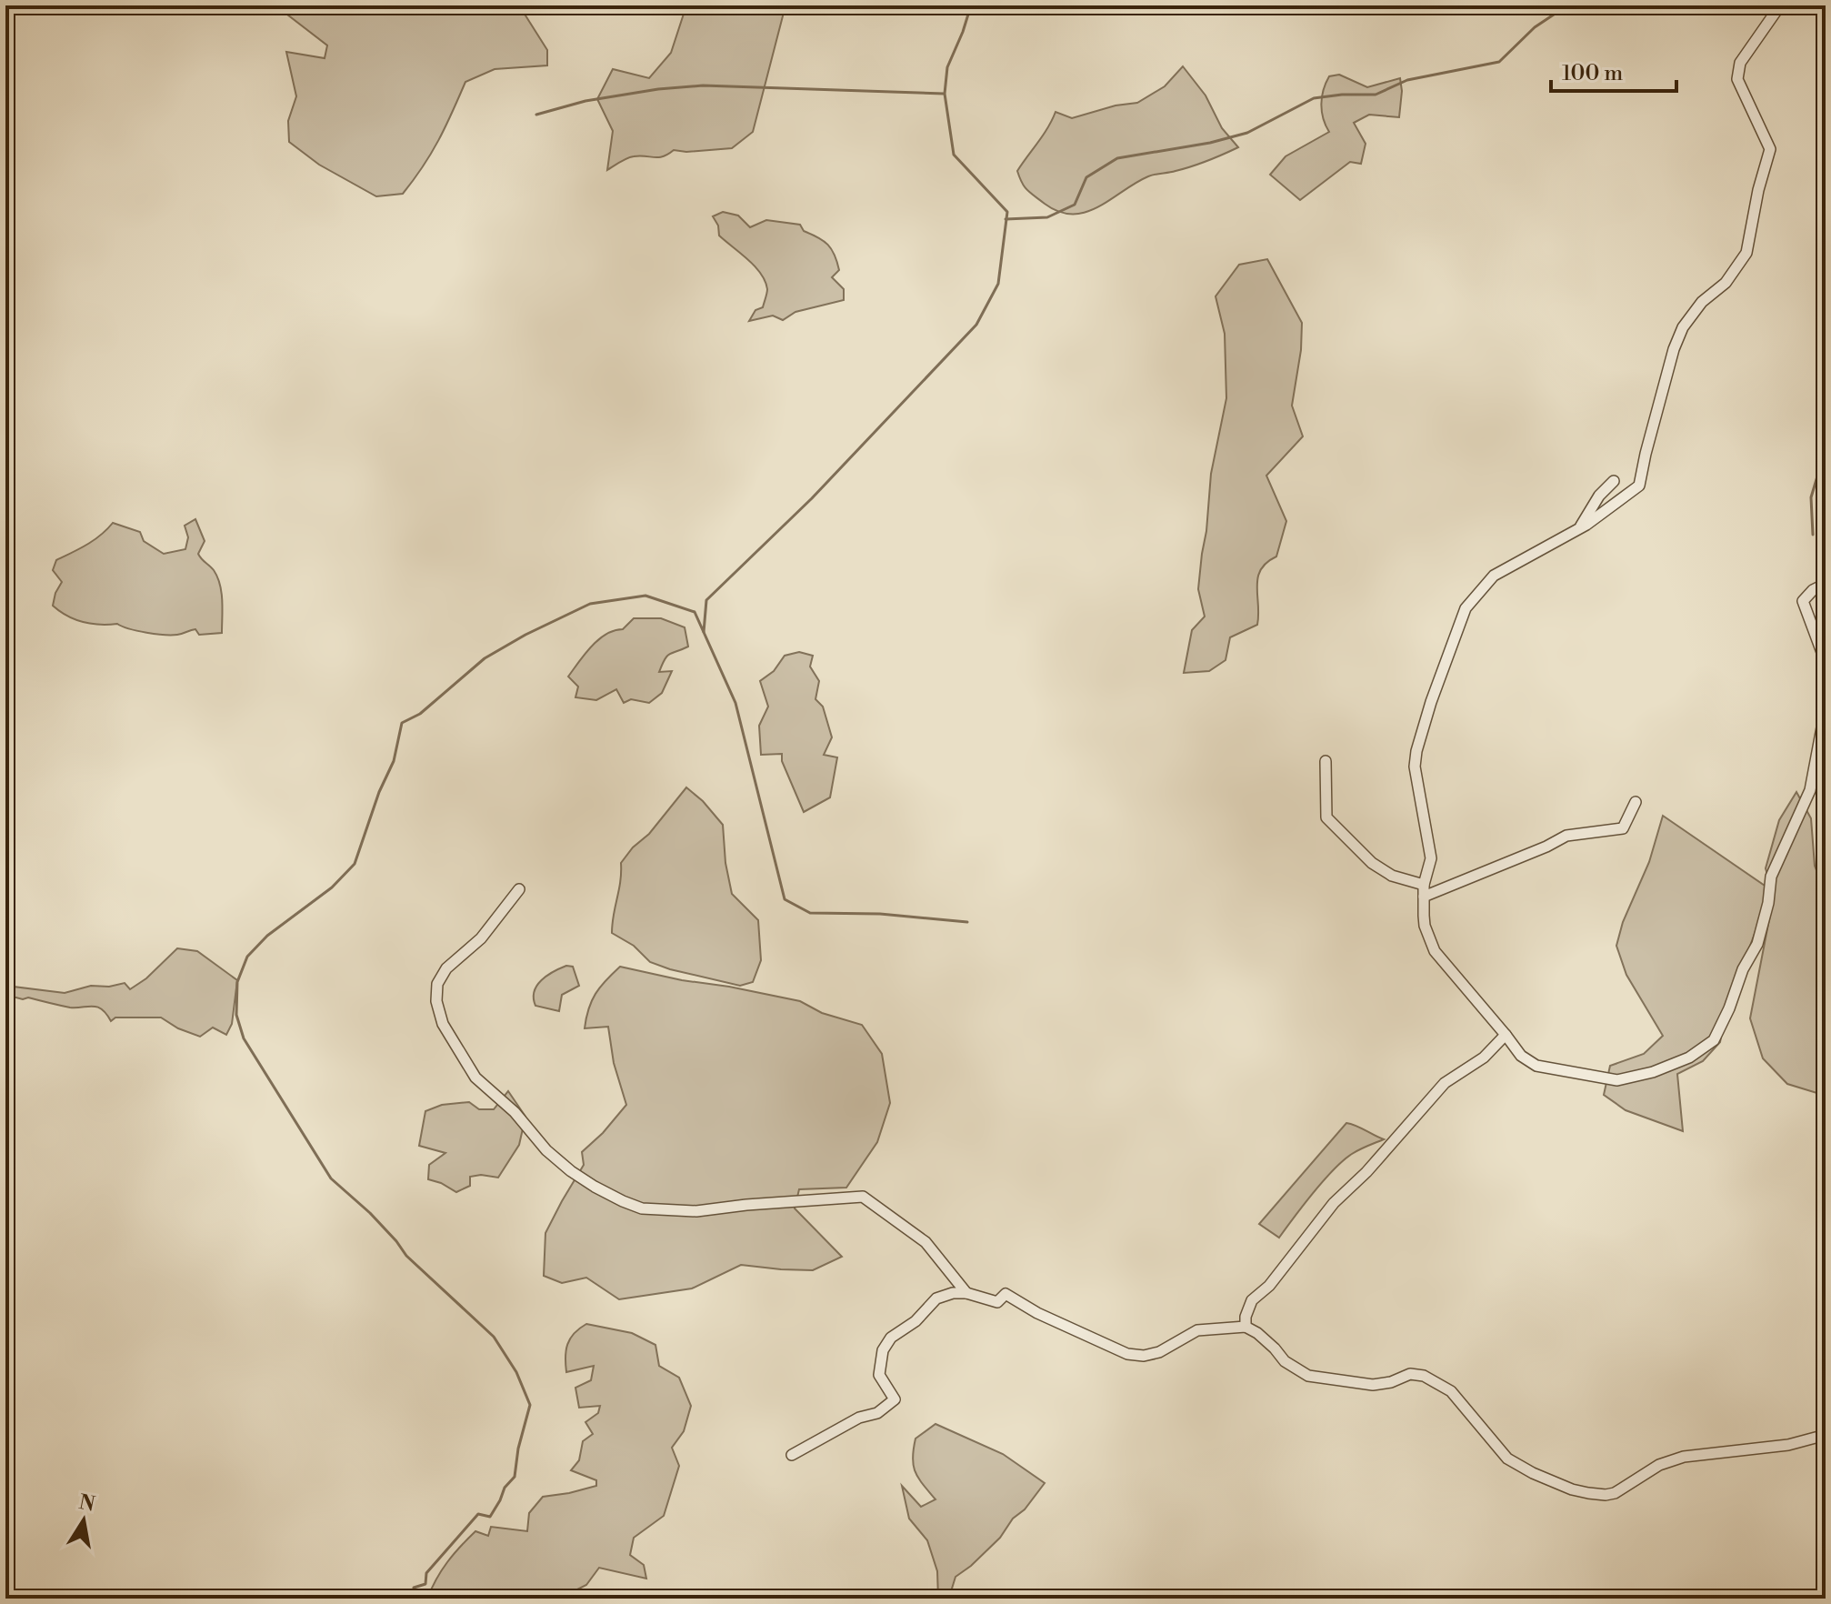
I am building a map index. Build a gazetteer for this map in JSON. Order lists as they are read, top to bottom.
{
  "scale_bar": "100 m",
  "north": "top"
}
